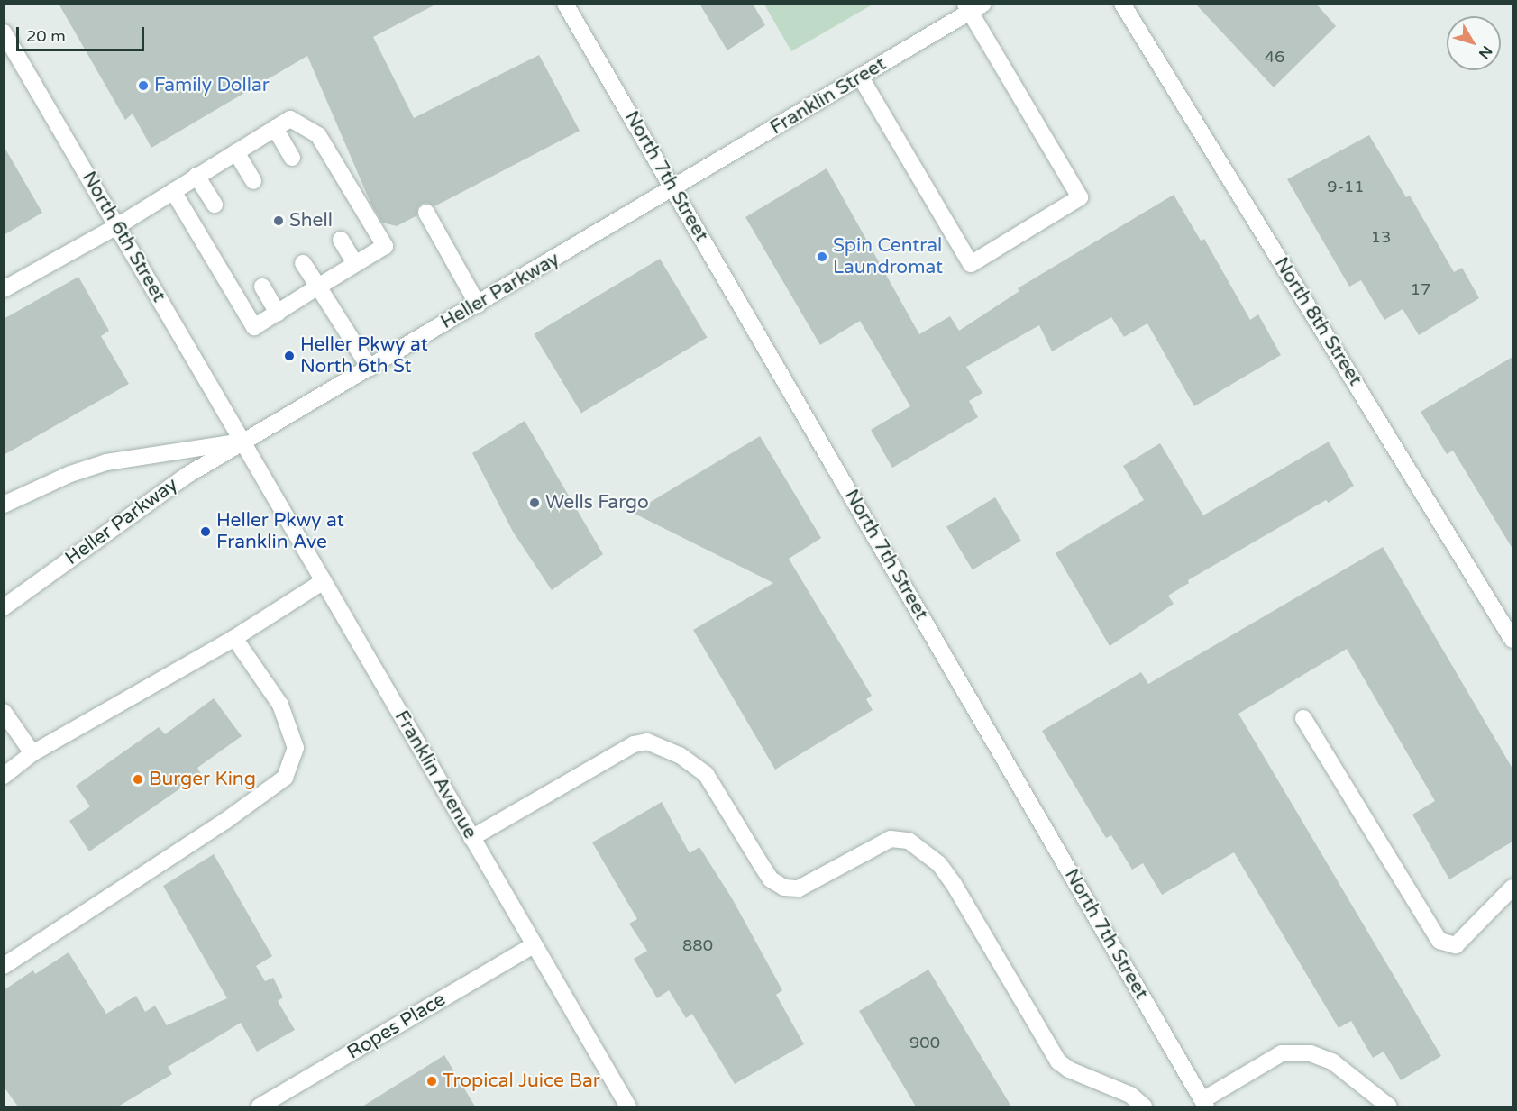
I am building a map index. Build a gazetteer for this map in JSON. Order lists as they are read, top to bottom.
{
  "streets": {
    "street": [
      "Franklin Street",
      "North 7th Street",
      "North 6th Street",
      "Heller Parkway",
      "North 8th Street",
      "Franklin Avenue",
      "Ropes Place"
    ]
  },
  "crossings": [
    ["Franklin Street", "North 7th Street"],
    ["Franklin Street", "Heller Parkway"],
    ["North 7th Street", "Heller Parkway"],
    ["North 6th Street", "Heller Parkway"],
    ["North 6th Street", "Franklin Avenue"],
    ["Heller Parkway", "Franklin Avenue"],
    ["Franklin Avenue", "Ropes Place"]
  ],
  "places": [
    "Family Dollar",
    "Shell",
    "Spin Central Laundromat",
    "Heller Pkwy at North 6th St",
    "Wells Fargo",
    "Heller Pkwy at Franklin Ave",
    "Burger King",
    "Tropical Juice Bar"
  ],
  "house_numbers": [
    "46",
    "9-11",
    "13",
    "17",
    "880",
    "900"
  ],
  "scale_bar": "20 m",
  "north": "bottom right"
}
